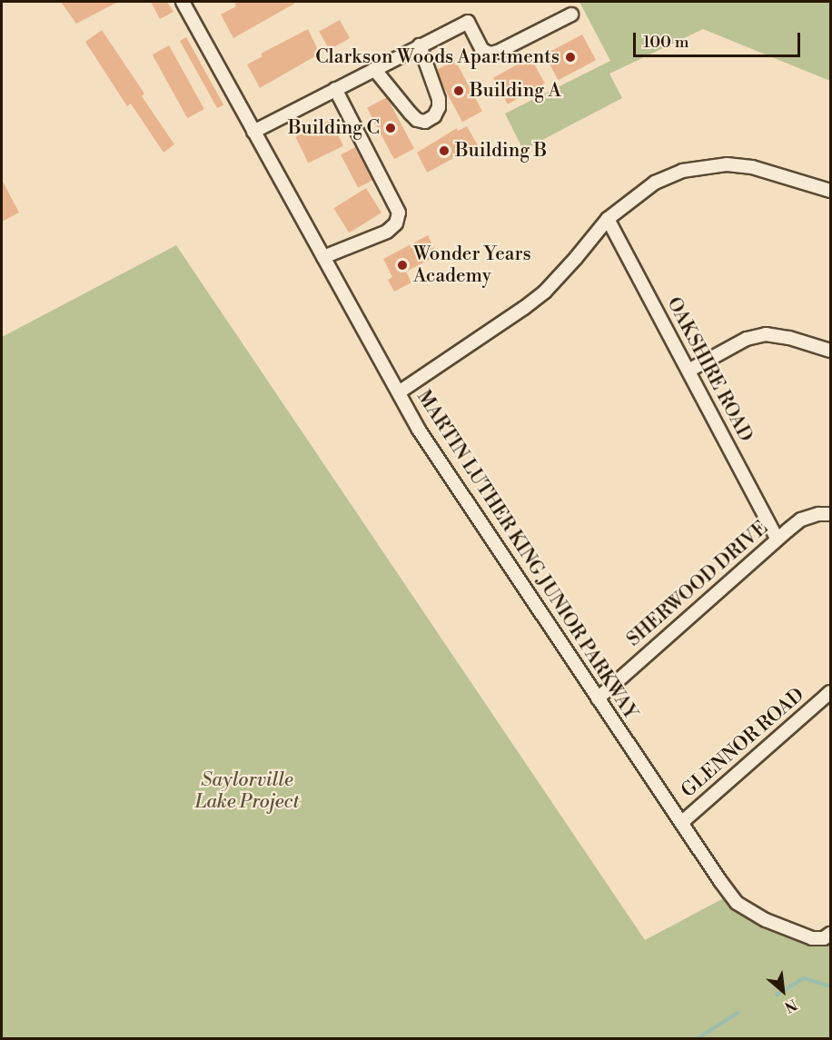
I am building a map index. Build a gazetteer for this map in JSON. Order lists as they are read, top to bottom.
{
  "streets": {
    "street": [
      "OAKSHIRE ROAD",
      "MARTIN LUTHER KING JUNIOR PARKWAY",
      "SHERWOOD DRIVE",
      "GLENNOR ROAD"
    ]
  },
  "crossings": [
    ["OAKSHIRE ROAD", "SHERWOOD DRIVE"],
    ["MARTIN LUTHER KING JUNIOR PARKWAY", "SHERWOOD DRIVE"],
    ["MARTIN LUTHER KING JUNIOR PARKWAY", "GLENNOR ROAD"]
  ],
  "parks": ["Saylorville Lake Project"],
  "places": [
    "Clarkson Woods Apartments",
    "Building A",
    "Building C",
    "Building B",
    "Wonder Years Academy"
  ],
  "scale_bar": "100 m",
  "north": "bottom right"
}
